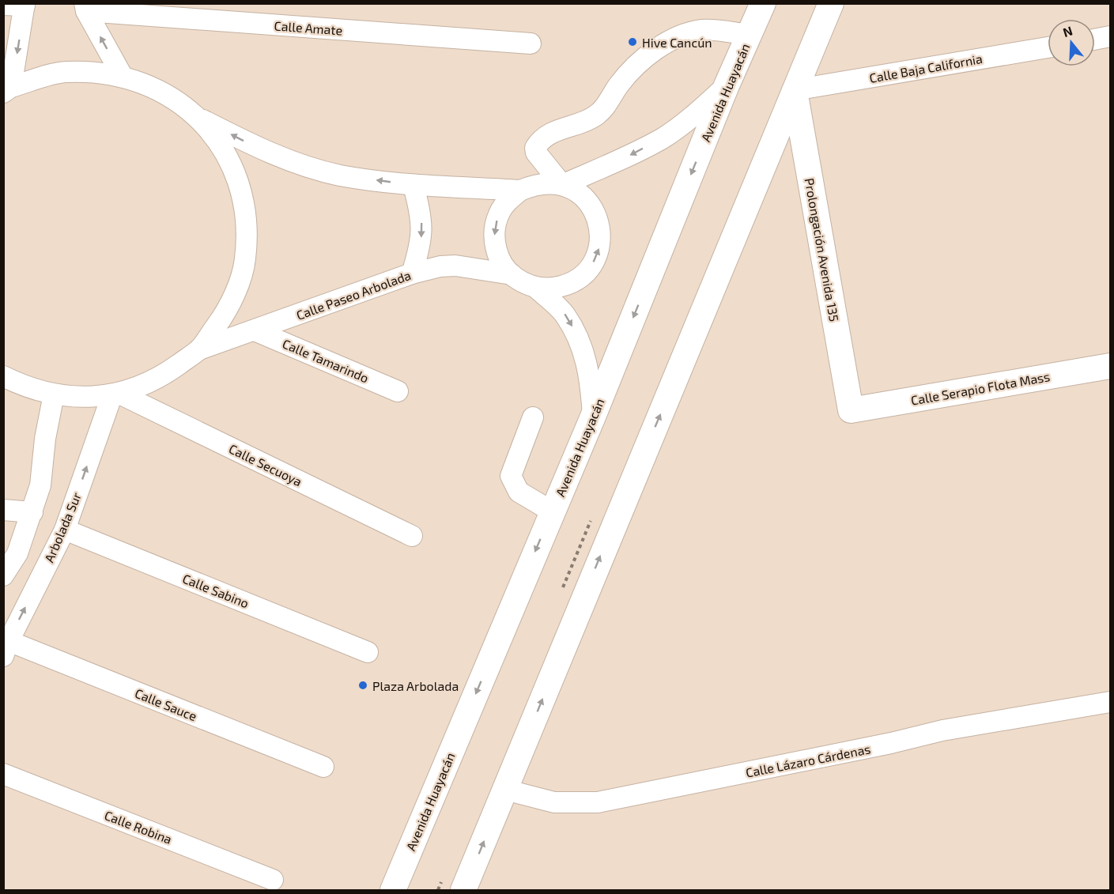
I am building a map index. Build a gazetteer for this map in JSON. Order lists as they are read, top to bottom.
{
  "streets": {
    "main road": ["Avenida Huayacán", "Prolongación Avenida 135", "Calle Serapio Flota Mass"],
    "street": [
      "Calle Amate",
      "Calle Baja California",
      "Calle Paseo Arbolada",
      "Calle Tamarindo",
      "Calle Secuoya",
      "Arbolada Sur",
      "Calle Sabino",
      "Calle Sauce",
      "Calle Lázaro Cárdenas",
      "Calle Robina"
    ]
  },
  "crossings": [
    ["Calle Baja California", "Prolongación Avenida 135"],
    ["Prolongación Avenida 135", "Calle Serapio Flota Mass"],
    ["Calle Paseo Arbolada", "Calle Tamarindo"],
    ["Calle Secuoya", "Arbolada Sur"],
    ["Arbolada Sur", "Calle Sabino"],
    ["Arbolada Sur", "Calle Sauce"]
  ],
  "places": ["Hive Cancún", "Plaza Arbolada"],
  "north": "top"
}
